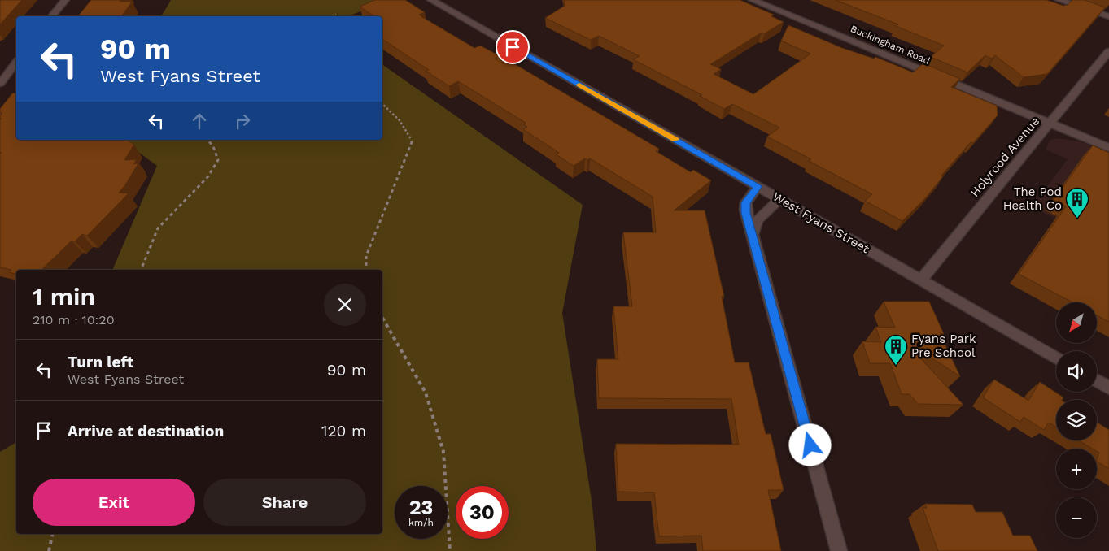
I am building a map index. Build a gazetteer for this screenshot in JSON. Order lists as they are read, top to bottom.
{
  "streets": {
    "street": ["Buckingham Road", "Holyrood Avenue", "West Fyans Street"]
  },
  "crossings": [
    ["Buckingham Road", "Holyrood Avenue"],
    ["Holyrood Avenue", "West Fyans Street"]
  ],
  "places": {
    "building": ["The Pod Health Co", "Fyans Park Pre School"]
  },
  "north": "bottom left",
  "page": {
    "turn": ["90 m", "West Fyans Street"],
    "heading": ["1 min", "210 m · 10:20"],
    "map_buttons": ["+", "−"],
    "list": [
      {
        "name": "Turn left",
        "note": "West Fyans Street",
        "value": "90 m"
      },
      {
        "name": "Arrive at destination",
        "value": "120 m"
      }
    ],
    "buttons": ["Exit", "Share"],
    "speed": "23 km/h",
    "limit": "30"
  }
}
